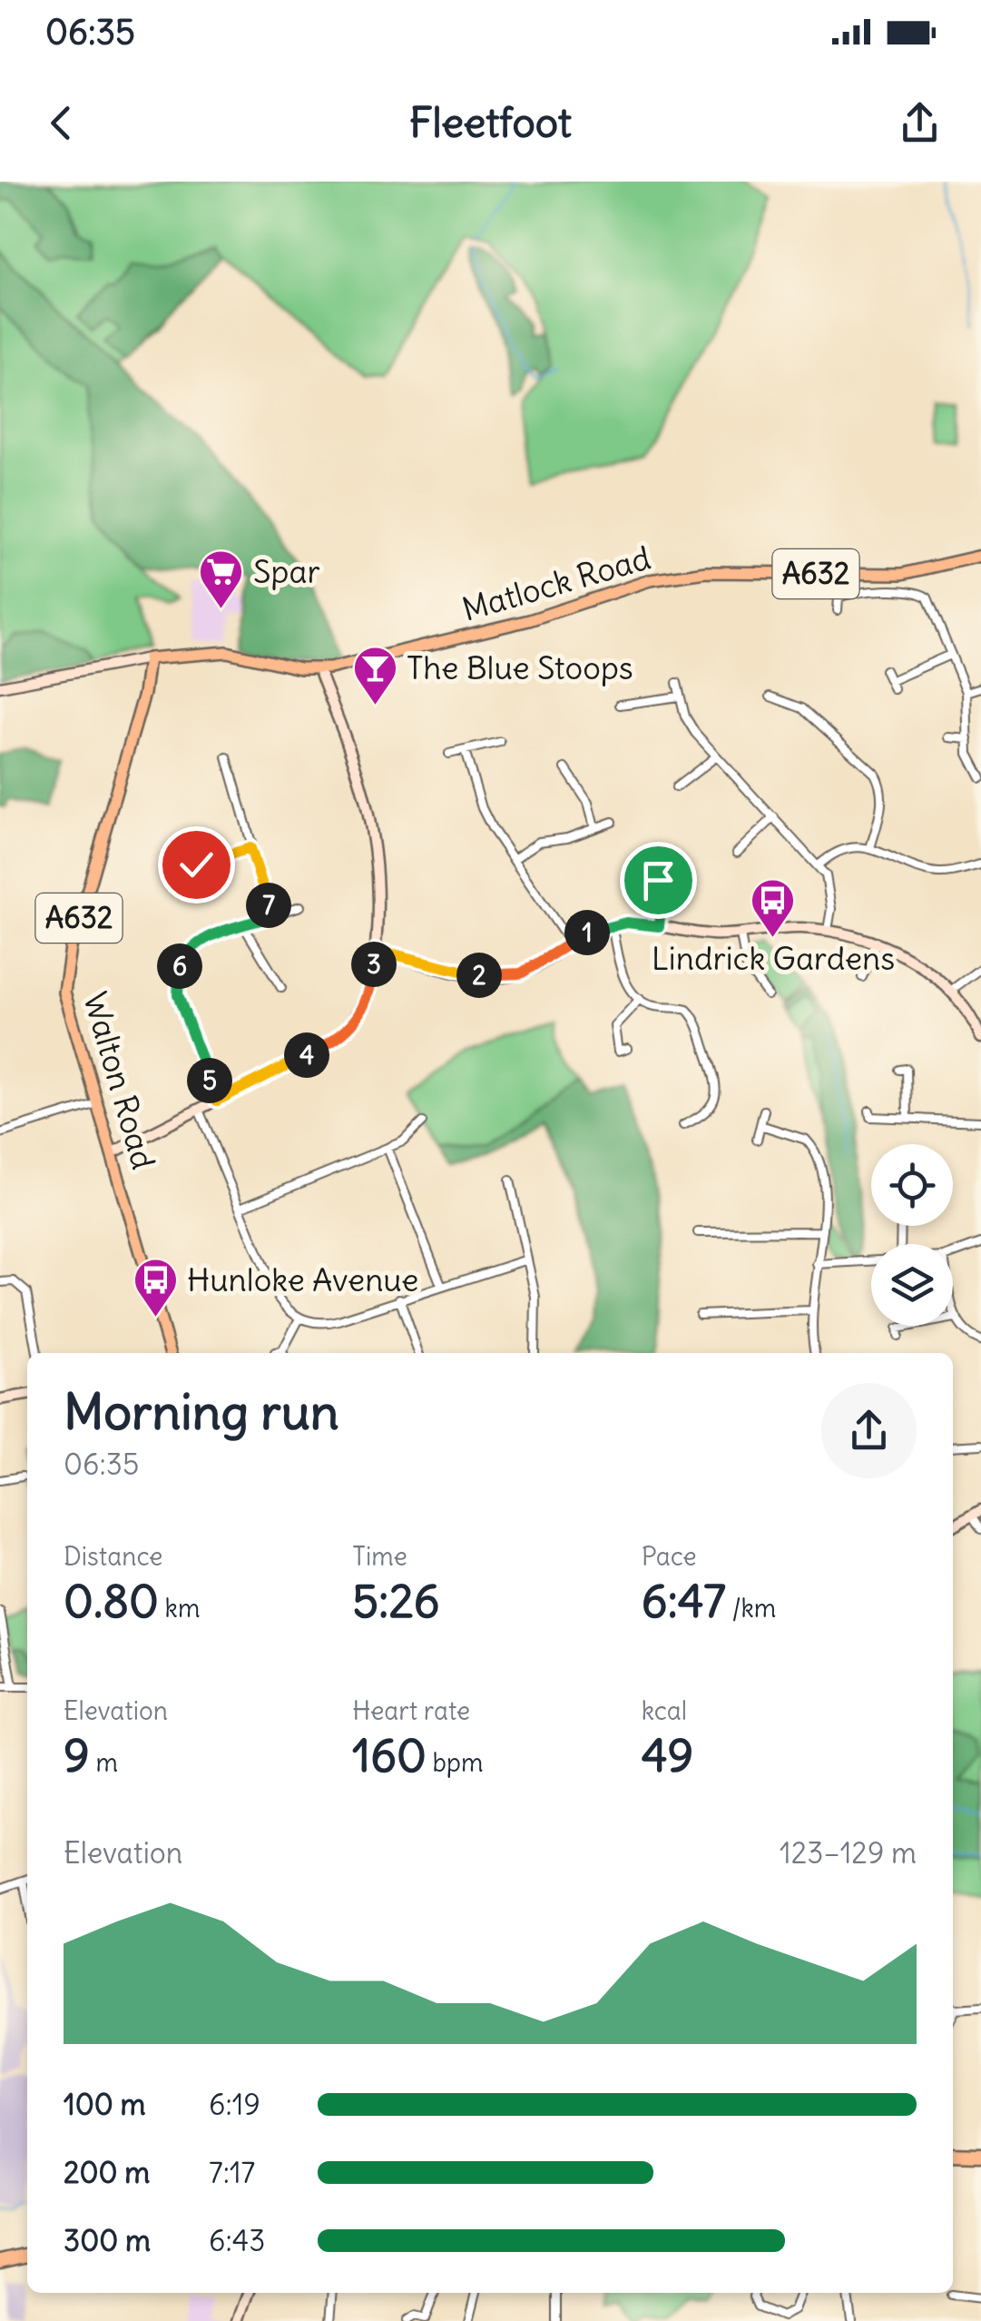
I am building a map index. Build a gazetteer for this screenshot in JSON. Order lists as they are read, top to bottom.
{
  "streets": {
    "main road": ["A632", "Matlock Road", "Walton Road"]
  },
  "crossings": [
    ["Matlock Road", "Walton Road"]
  ],
  "places": {
    "supermarket": ["Spar"],
    "bar": ["The Blue Stoops"],
    "bus stop": ["Lindrick Gardens", "Hunloke Avenue"]
  },
  "page": {
    "status": "06:35",
    "header": "Fleetfoot",
    "pins": [
      "7",
      "1",
      "3",
      "6",
      "2",
      "4",
      "5"
    ],
    "heading": ["Morning run", "06:35"],
    "stats": [
      ["Distance", "0.80 km"],
      ["Time", "5:26"],
      ["Pace", "6:47 /km"],
      ["Elevation", "9 m"],
      ["Heart rate", "160 bpm"],
      ["kcal", "49"]
    ],
    "chart": ["Elevation", "123–129 m"],
    "list": [
      {
        "name": "100 m",
        "note": "6:19"
      },
      {
        "name": "200 m",
        "note": "7:17"
      },
      {
        "name": "300 m",
        "note": "6:43"
      }
    ]
  }
}
